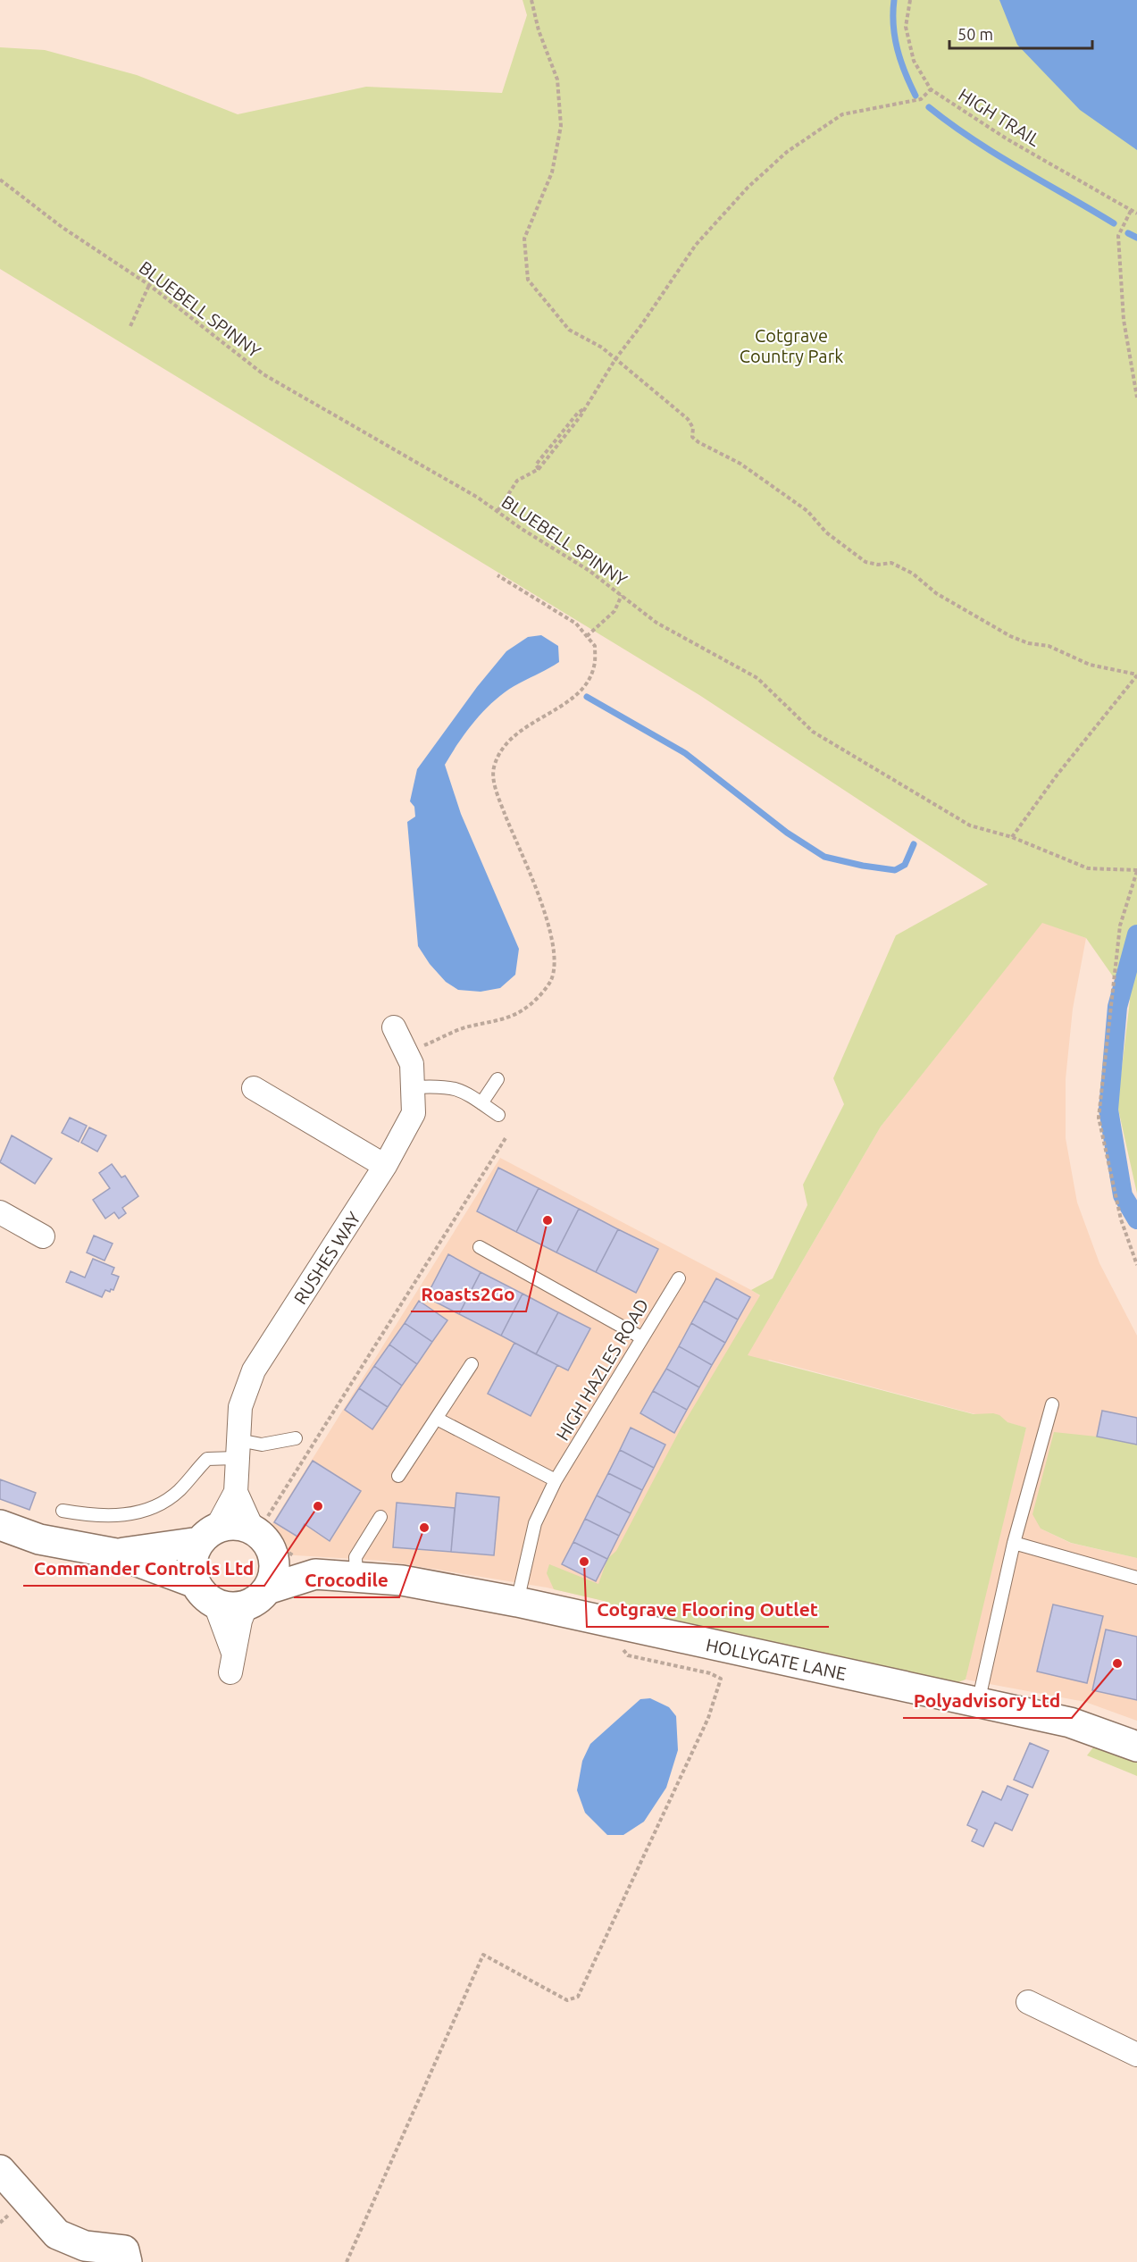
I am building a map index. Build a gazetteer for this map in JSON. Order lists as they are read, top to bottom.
{
  "streets": {
    "street": ["RUSHES WAY", "HOLLYGATE LANE"],
    "lane": ["HIGH HAZLES ROAD"],
    "path": ["HIGH TRAIL", "BLUEBELL SPINNY"]
  },
  "crossings": [
    ["HIGH HAZLES ROAD", "HOLLYGATE LANE"]
  ],
  "parks": ["Cotgrave Country Park"],
  "places": [
    "Roasts2Go",
    "Commander Controls Ltd",
    "Crocodile",
    "Cotgrave Flooring Outlet",
    "Polyadvisory Ltd"
  ],
  "scale_bar": "50 m"
}
